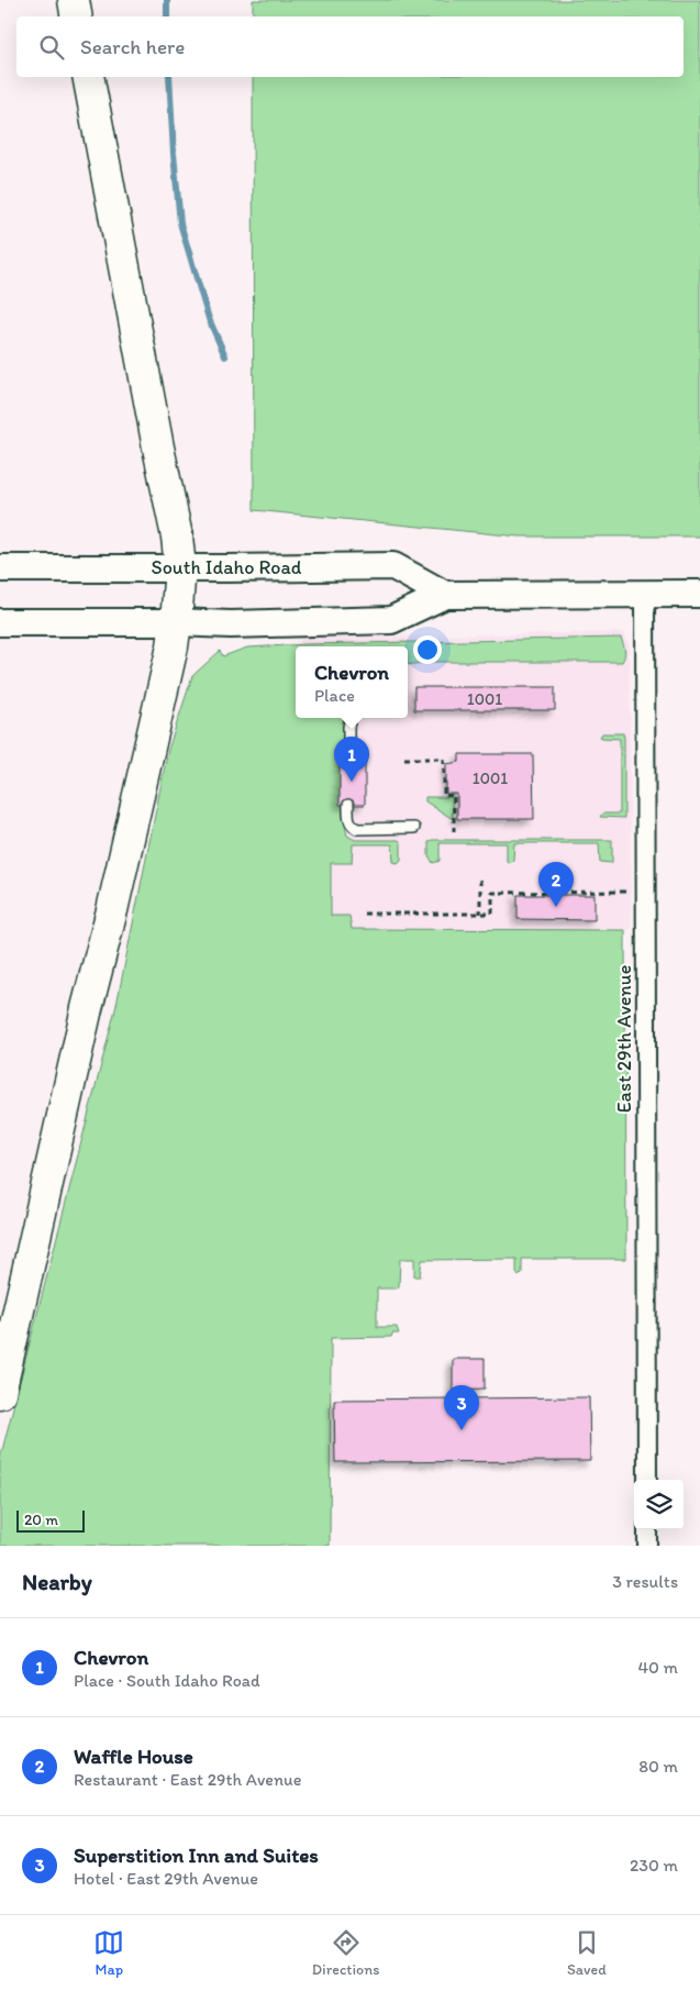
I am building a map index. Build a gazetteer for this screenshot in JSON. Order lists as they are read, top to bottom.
{
  "streets": {
    "main road": ["South Idaho Road"],
    "street": ["East 29th Avenue"]
  },
  "crossings": [
    ["South Idaho Road", "East 29th Avenue"]
  ],
  "house_numbers": ["1001", "1001"],
  "scale_bar": "20 m",
  "page": {
    "search": "Search here",
    "popup": ["Chevron", "Place"],
    "pins": ["1", "2", "3"],
    "scale": "20 m",
    "heading": ["Nearby", "3 results"],
    "list": [
      {
        "mark": "1",
        "name": "Chevron",
        "note": "Place · South Idaho Road",
        "value": "40 m"
      },
      {
        "mark": "2",
        "name": "Waffle House",
        "note": "Restaurant · East 29th Avenue",
        "value": "80 m"
      },
      {
        "mark": "3",
        "name": "Superstition Inn and Suites",
        "note": "Hotel · East 29th Avenue",
        "value": "230 m"
      }
    ],
    "nav": ["Map", "Directions", "Saved"]
  }
}
